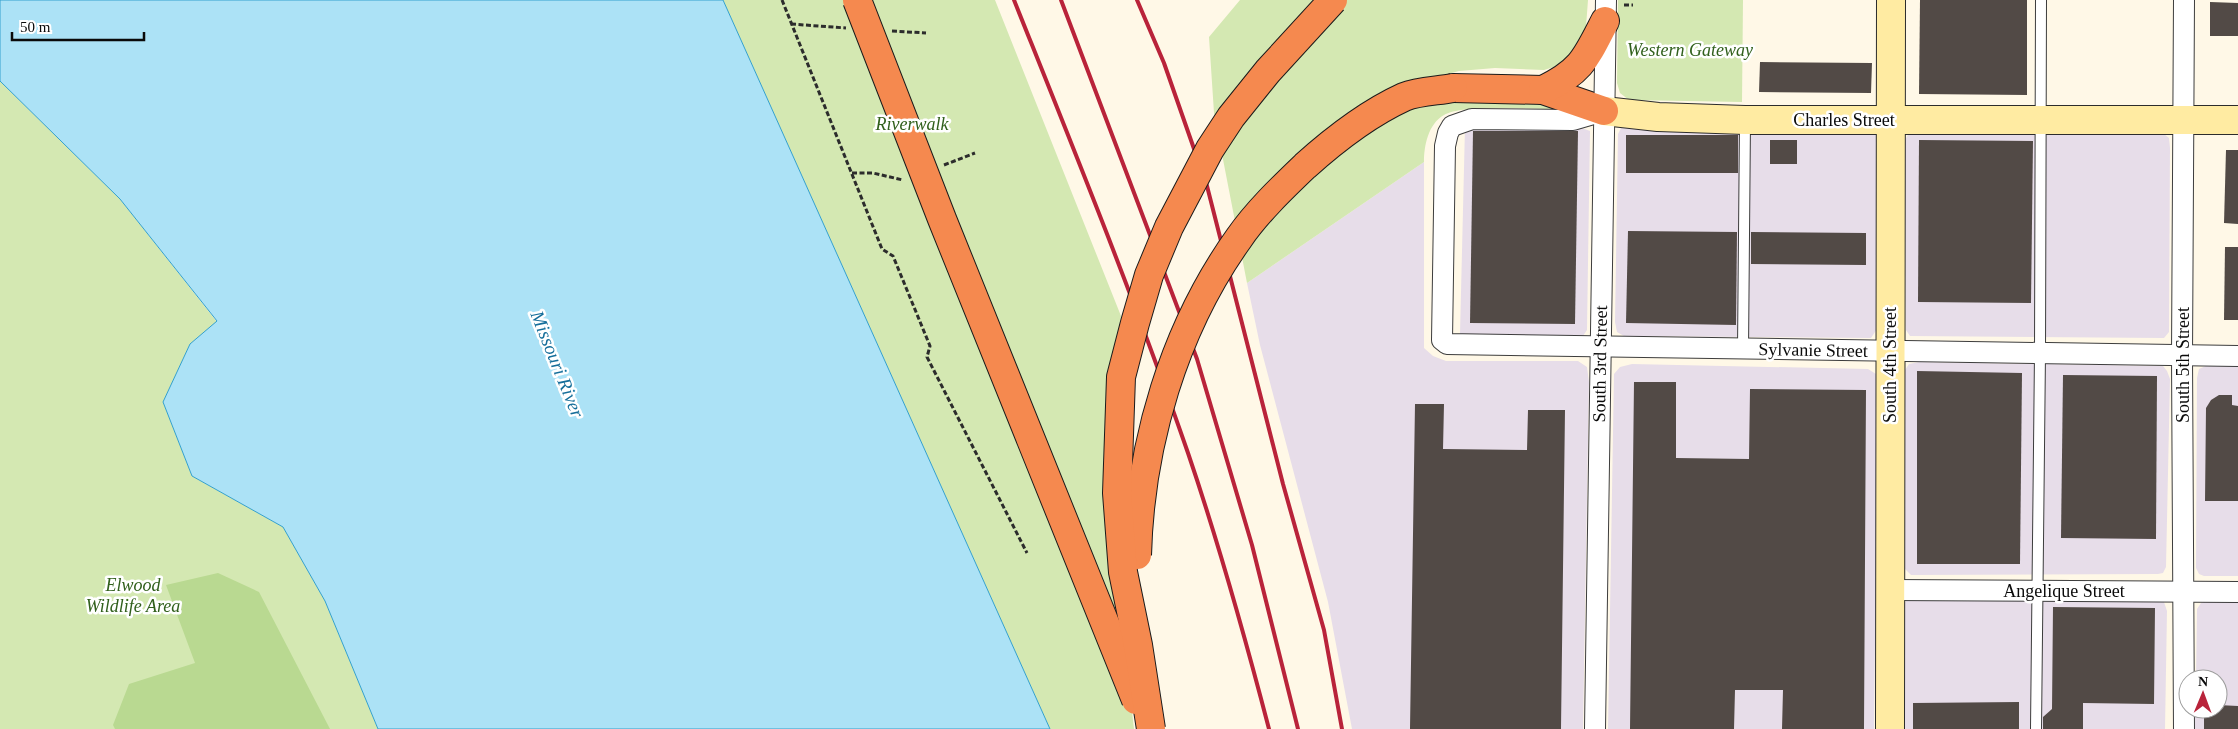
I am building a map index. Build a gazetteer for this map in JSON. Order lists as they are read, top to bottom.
{
  "streets": {
    "main road": ["Charles Street", "South 4th Street"],
    "street": [
      "Sylvanie Street",
      "South 3rd Street",
      "South 5th Street",
      "Angelique Street"
    ]
  },
  "crossings": [
    ["Charles Street", "Sylvanie Street"],
    ["Charles Street", "South 3rd Street"],
    ["Charles Street", "South 4th Street"],
    ["Charles Street", "South 5th Street"],
    ["Sylvanie Street", "South 3rd Street"],
    ["Sylvanie Street", "South 4th Street"],
    ["Sylvanie Street", "South 5th Street"],
    ["South 4th Street", "Angelique Street"],
    ["South 5th Street", "Angelique Street"]
  ],
  "water": ["Missouri River"],
  "parks": ["Western Gateway", "Riverwalk", "Elwood Wildlife Area"],
  "scale_bar": "50 m",
  "north": "top"
}
